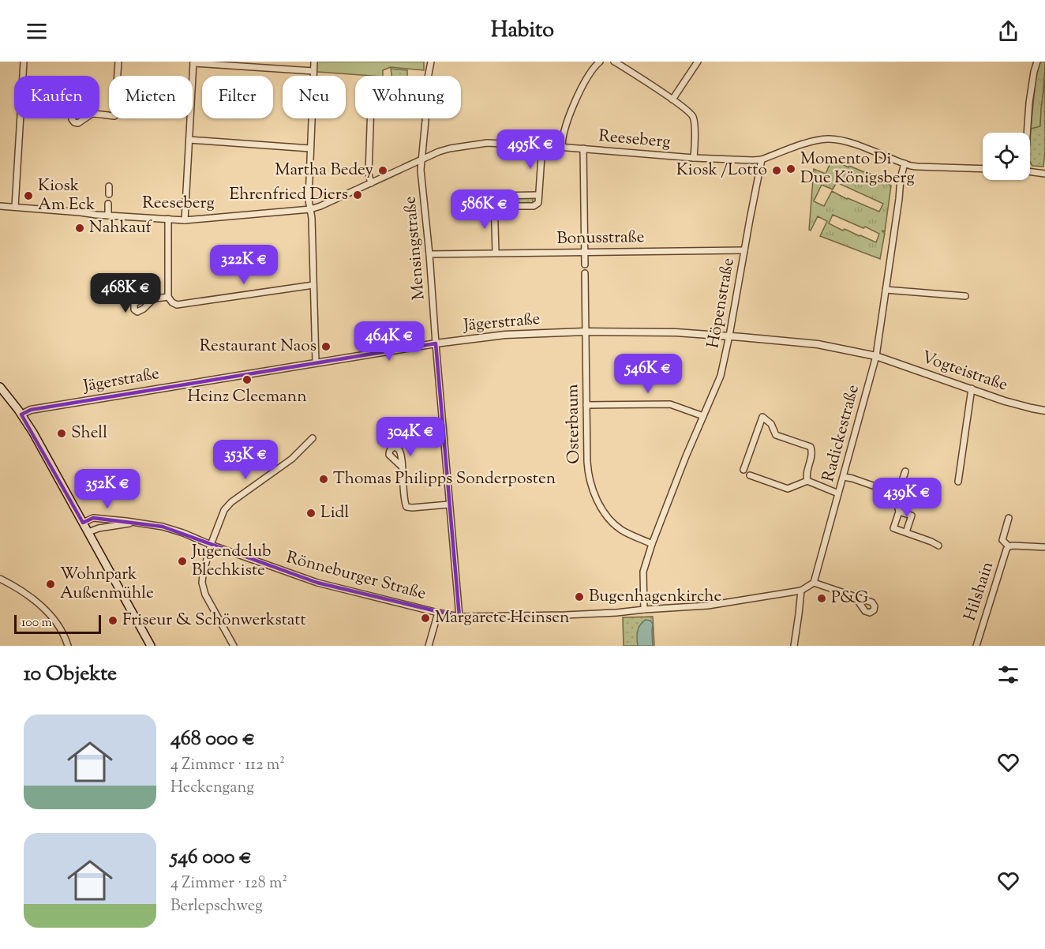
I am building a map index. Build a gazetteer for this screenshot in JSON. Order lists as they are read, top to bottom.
{
  "streets": {
    "street": [
      "Reeseberg",
      "Bonusstraße",
      "Mensingstraße",
      "Höpenstraße",
      "Jägerstraße",
      "Vogteistraße",
      "Osterbaum",
      "Radickestraße",
      "Rönneburger Straße",
      "Hilshain"
    ]
  },
  "crossings": [
    ["Reeseberg", "Mensingstraße"],
    ["Reeseberg", "Höpenstraße"],
    ["Reeseberg", "Radickestraße"],
    ["Bonusstraße", "Mensingstraße"],
    ["Bonusstraße", "Höpenstraße"],
    ["Mensingstraße", "Jägerstraße"],
    ["Mensingstraße", "Rönneburger Straße"],
    ["Höpenstraße", "Jägerstraße"],
    ["Höpenstraße", "Osterbaum"],
    ["Höpenstraße", "Rönneburger Straße"],
    ["Jägerstraße", "Vogteistraße"],
    ["Jägerstraße", "Osterbaum"],
    ["Jägerstraße", "Radickestraße"],
    ["Vogteistraße", "Radickestraße"]
  ],
  "places": [
    "Momento Di Due Königsberg",
    "Martha Bedey",
    "Kiosk /Lotto",
    "Ehrenfried Diers",
    "Kiosk Am Eck",
    "Nahkauf",
    "Restaurant Naos",
    "Heinz Cleemann",
    "Shell",
    "Thomas Philipps Sonderposten",
    "Lidl",
    "Jugendclub Blechkiste",
    "Wohnpark Außenmühle",
    "Bugenhagenkirche",
    "P&G",
    "Margarete Heinsen",
    "Friseur & Schönwerkstatt"
  ],
  "scale_bar": "100 m",
  "page": {
    "header": "Habito",
    "chip": [
      "Kaufen",
      "Mieten",
      "Filter",
      "Neu",
      "Wohnung"
    ],
    "price": [
      "495K €",
      "586K €",
      "322K €",
      "468K €",
      "464K €",
      "546K €",
      "304K €",
      "353K €",
      "352K €",
      "439K €"
    ],
    "scale": "100 m",
    "heading": "10 Objekte",
    "list": [
      {
        "name": "468 000 €",
        "note": "4 Zimmer · 112 m² · Heckengang"
      },
      {
        "name": "546 000 €",
        "note": "4 Zimmer · 128 m² · Berlepschweg"
      }
    ]
  }
}
